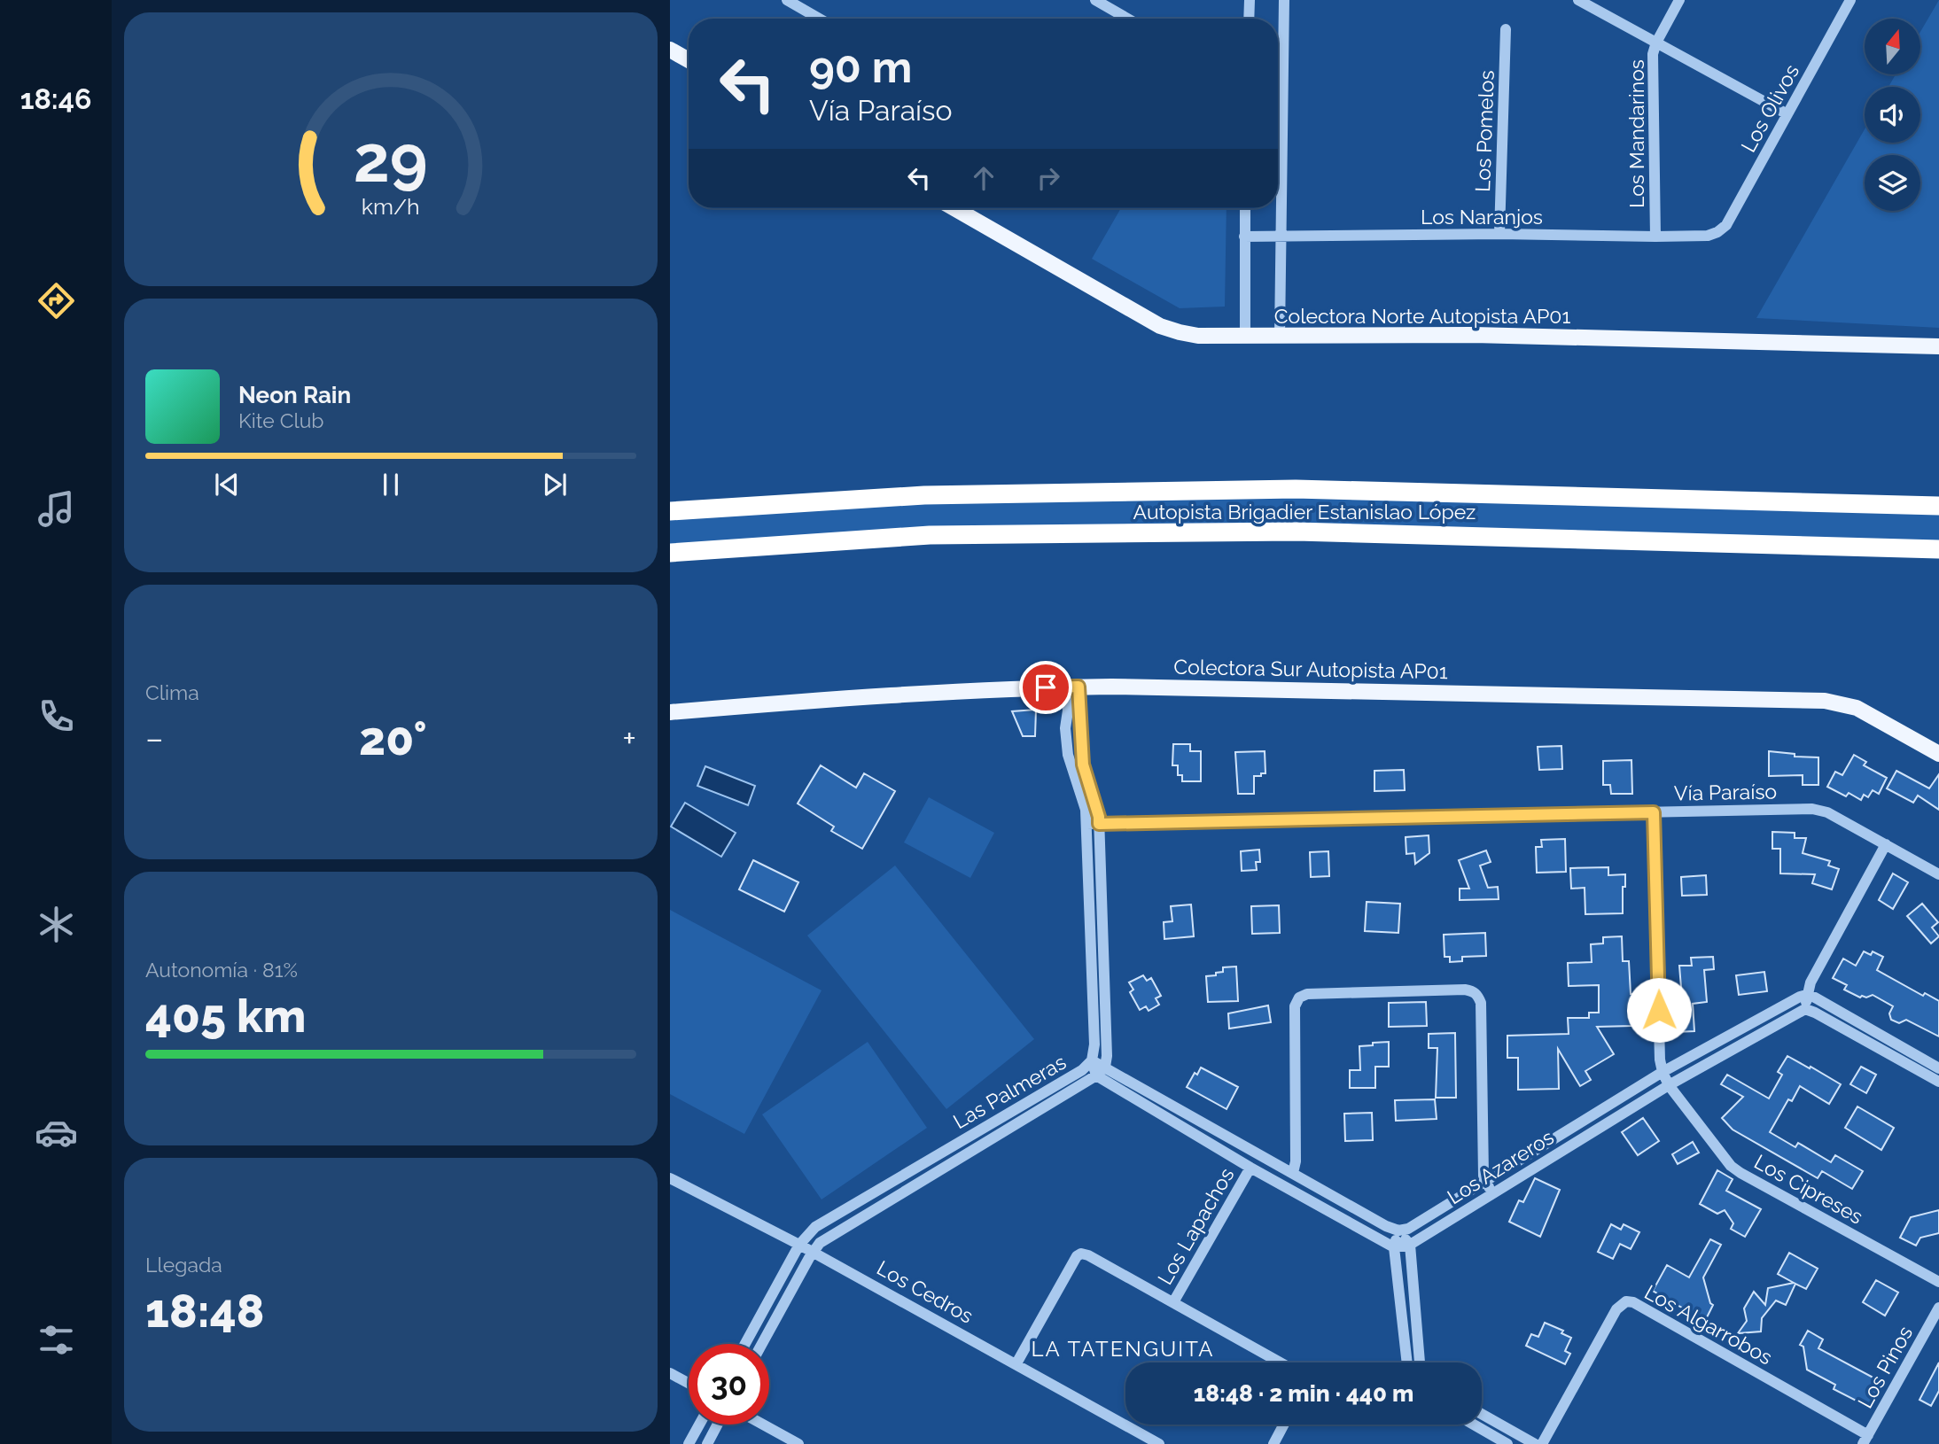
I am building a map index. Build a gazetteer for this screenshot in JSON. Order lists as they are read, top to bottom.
{
  "streets": {
    "highway": ["Autopista Brigadier Estanislao López"],
    "main road": ["Colectora Norte Autopista AP01", "Colectora Sur Autopista AP01"],
    "street": [
      "Los Olivos",
      "Los Pomelos",
      "Los Mandarinos",
      "Los Naranjos",
      "Vía Paraíso",
      "Las Palmeras",
      "Los Azareros",
      "Los Cipreses",
      "Los Lapachos",
      "Los Cedros",
      "Los Algarrobos",
      "Los Pinos"
    ]
  },
  "crossings": [
    ["Los Olivos", "Los Naranjos"],
    ["Los Pomelos", "Los Naranjos"],
    ["Los Mandarinos", "Los Naranjos"],
    ["Colectora Sur Autopista AP01", "Las Palmeras"],
    ["Vía Paraíso", "Las Palmeras"],
    ["Vía Paraíso", "Los Cipreses"],
    ["Las Palmeras", "Los Cedros"],
    ["Los Azareros", "Los Cipreses"],
    ["Los Lapachos", "Los Cedros"],
    ["Los Algarrobos", "Los Pinos"]
  ],
  "districts": ["LA TATENGUITA"],
  "north": "top",
  "page": {
    "tabs": "18:46",
    "turn": ["90 m", "Vía Paraíso"],
    "song": ["Neon Rain", "Kite Club"],
    "tile": [
      "Clima",
      ["Autonomía · 81%", "405 km"],
      ["Llegada", "18:48"]
    ],
    "heat": ["−", "20°", "+"],
    "limit": "30",
    "trip": "18:48 · 2 min · 440 m",
    "gauge": ["29", "km/h"]
  }
}
